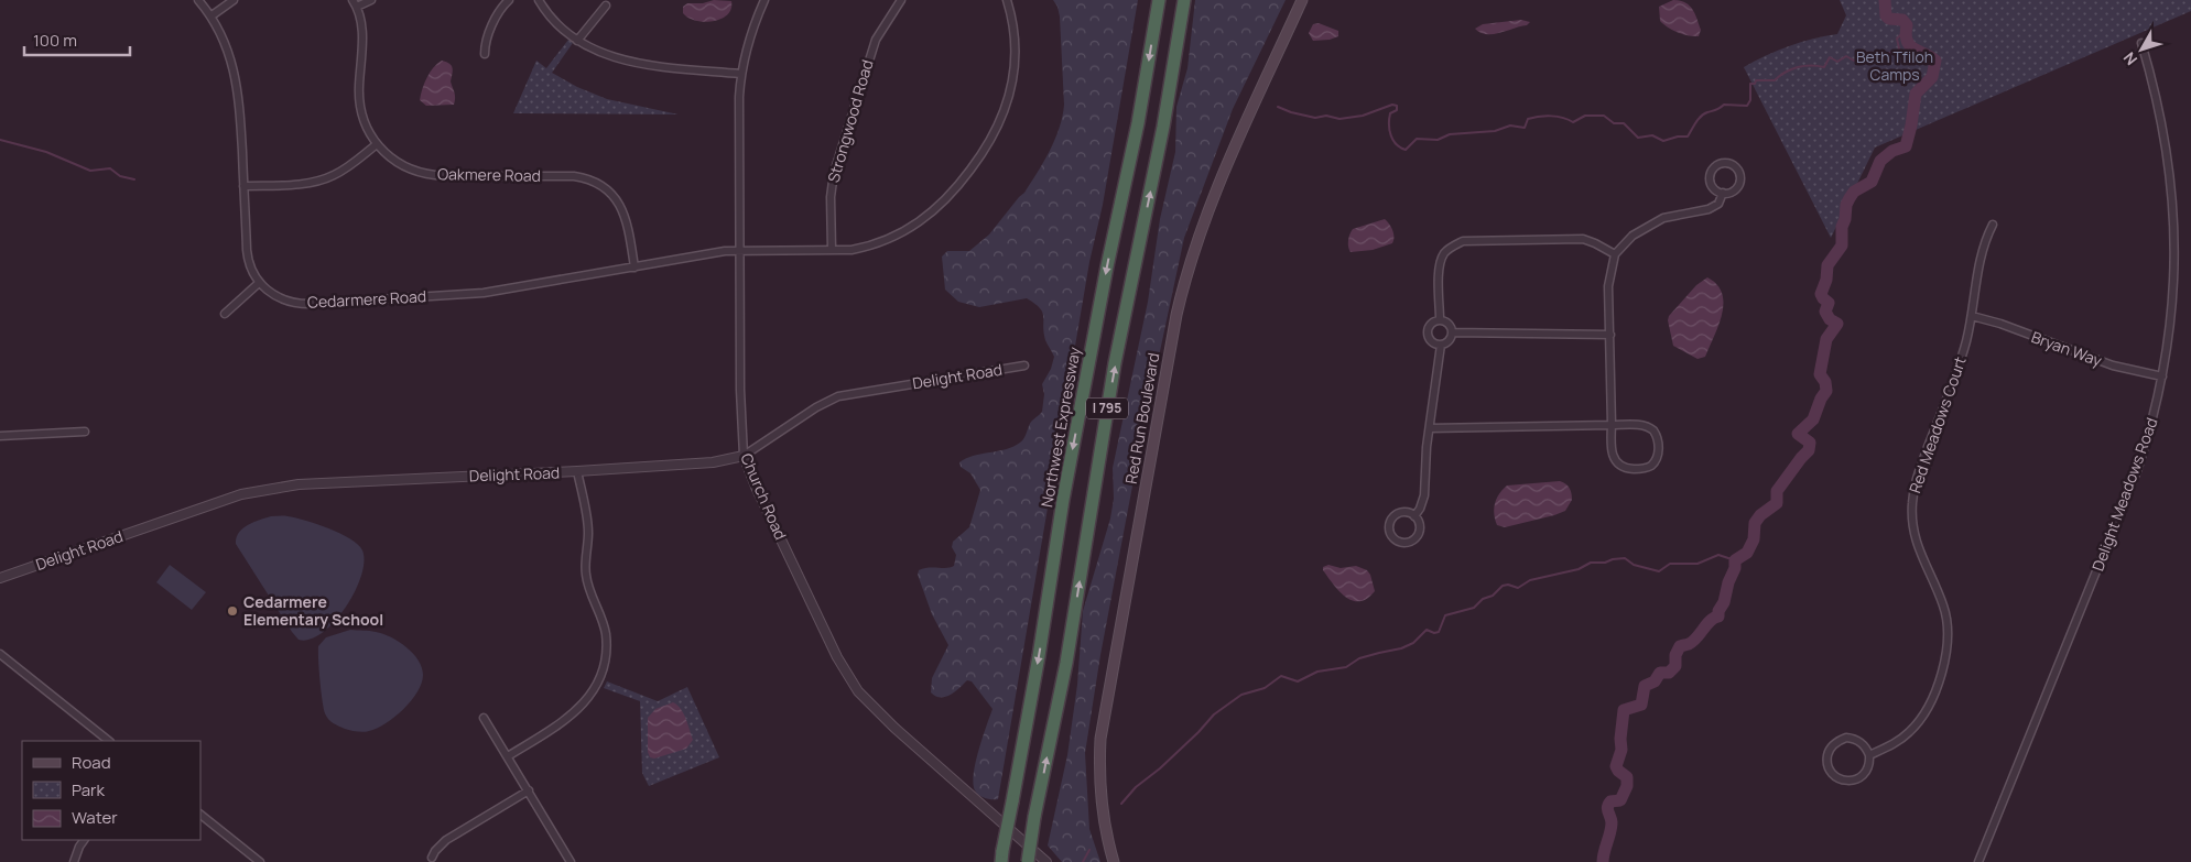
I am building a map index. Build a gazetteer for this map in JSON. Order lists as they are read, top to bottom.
{
  "streets": {
    "highway": ["I 795", "Northwest Expressway"],
    "main road": ["Red Run Boulevard"],
    "street": [
      "Strongwood Road",
      "Oakmere Road",
      "Cedarmere Road",
      "Bryan Way",
      "Delight Road",
      "Red Meadows Court",
      "Delight Meadows Road",
      "Church Road"
    ]
  },
  "crossings": [
    ["Strongwood Road", "Cedarmere Road"],
    ["Oakmere Road", "Cedarmere Road"],
    ["Cedarmere Road", "Church Road"],
    ["Bryan Way", "Red Meadows Court"],
    ["Bryan Way", "Delight Meadows Road"],
    ["Delight Road", "Church Road"]
  ],
  "parks": ["Beth Tfiloh Camps"],
  "places": ["Cedarmere Elementary School"],
  "legend": ["Road", "Park", "Water"],
  "scale_bar": "100 m",
  "north": "bottom left"
}
